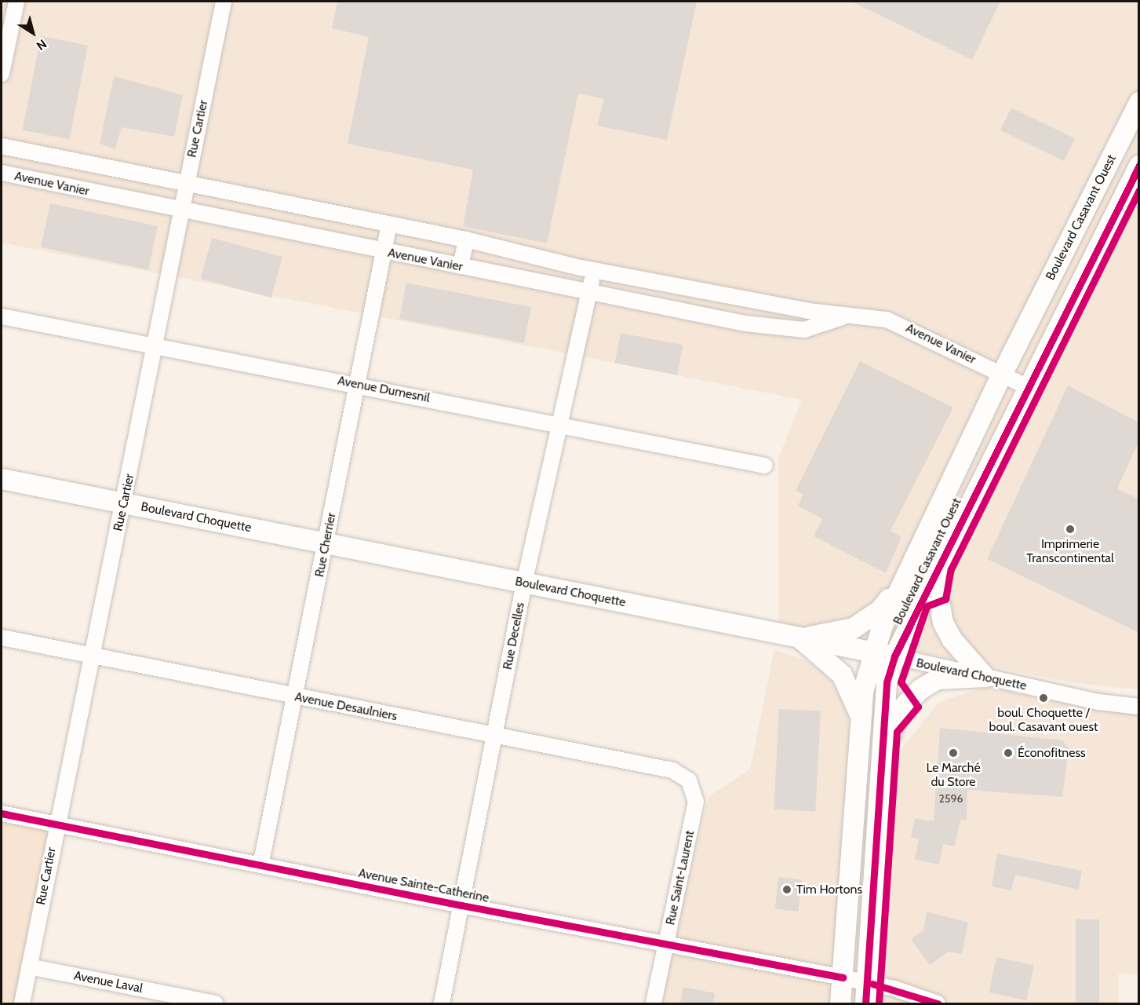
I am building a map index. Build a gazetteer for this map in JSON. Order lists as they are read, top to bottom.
{
  "streets": {
    "main road": ["Boulevard Casavant Ouest", "Boulevard Choquette"],
    "street": [
      "Rue Cartier",
      "Avenue Vanier",
      "Avenue Dumesnil",
      "Rue Cherrier",
      "Rue Decelles",
      "Avenue Desaulniers",
      "Rue Saint-Laurent",
      "Avenue Sainte-Catherine",
      "Avenue Laval"
    ]
  },
  "crossings": [
    ["Rue Cartier", "Avenue Vanier"],
    ["Rue Cartier", "Avenue Dumesnil"],
    ["Rue Cartier", "Boulevard Choquette"],
    ["Rue Cartier", "Avenue Desaulniers"],
    ["Rue Cartier", "Avenue Sainte-Catherine"],
    ["Rue Cartier", "Avenue Laval"],
    ["Avenue Vanier", "Boulevard Casavant Ouest"],
    ["Avenue Vanier", "Rue Cherrier"],
    ["Avenue Vanier", "Rue Decelles"],
    ["Boulevard Casavant Ouest", "Boulevard Choquette"],
    ["Boulevard Casavant Ouest", "Avenue Sainte-Catherine"],
    ["Avenue Dumesnil", "Rue Cherrier"],
    ["Avenue Dumesnil", "Rue Decelles"],
    ["Boulevard Choquette", "Rue Cherrier"],
    ["Boulevard Choquette", "Rue Decelles"],
    ["Rue Cherrier", "Avenue Desaulniers"],
    ["Rue Cherrier", "Avenue Sainte-Catherine"],
    ["Rue Decelles", "Avenue Desaulniers"],
    ["Rue Decelles", "Avenue Sainte-Catherine"],
    ["Avenue Desaulniers", "Rue Saint-Laurent"],
    ["Rue Saint-Laurent", "Avenue Sainte-Catherine"]
  ],
  "places": [
    "Imprimerie Transcontinental",
    "boul. Choquette / boul. Casavant ouest",
    "Le Marché du Store",
    "Éconofitness",
    "Tim Hortons"
  ],
  "house_numbers": ["2596"],
  "north": "bottom right"
}
